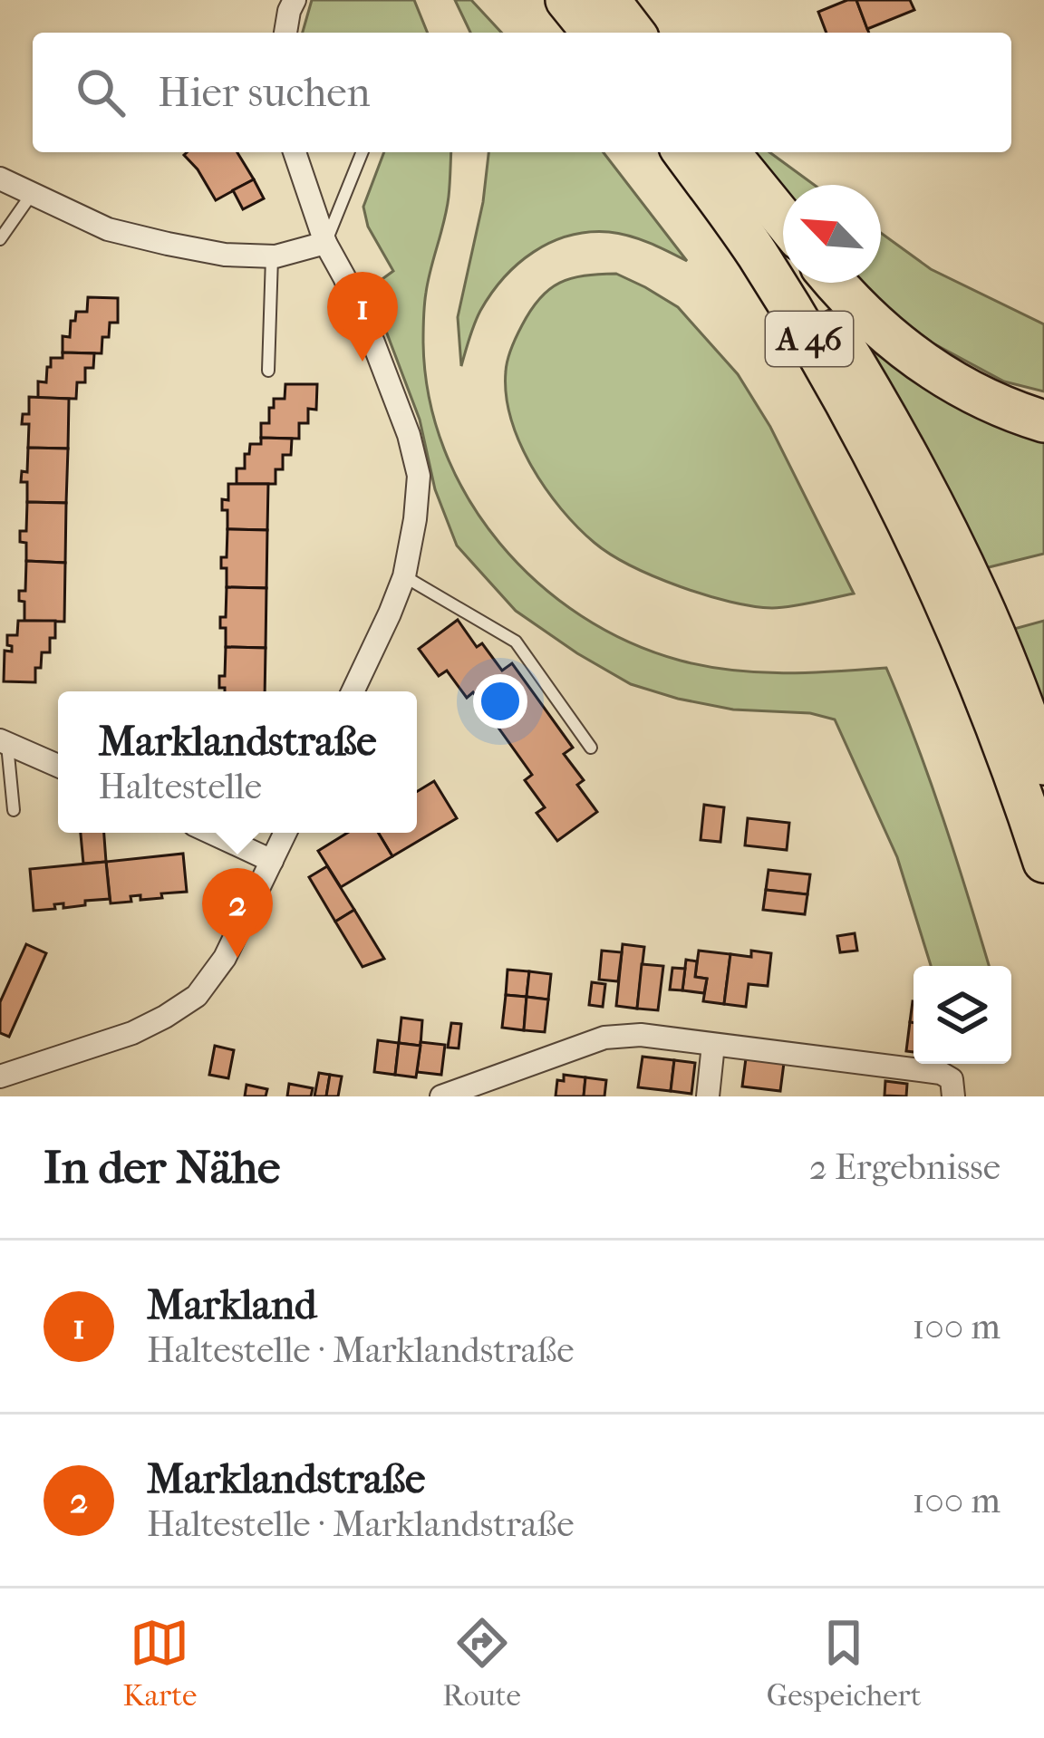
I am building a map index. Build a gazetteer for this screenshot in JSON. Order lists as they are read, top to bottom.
{
  "streets": {
    "highway": ["A 46"]
  },
  "north": "top left",
  "page": {
    "search": "Hier suchen",
    "pins": ["1", "2"],
    "popup": ["Marklandstraße", "Haltestelle"],
    "heading": ["In der Nähe", "2 Ergebnisse"],
    "list": [
      {
        "mark": "1",
        "name": "Markland",
        "note": "Haltestelle · Marklandstraße",
        "value": "100 m"
      },
      {
        "mark": "2",
        "name": "Marklandstraße",
        "note": "Haltestelle · Marklandstraße",
        "value": "100 m"
      }
    ],
    "nav": ["Karte", "Route", "Gespeichert"]
  }
}
